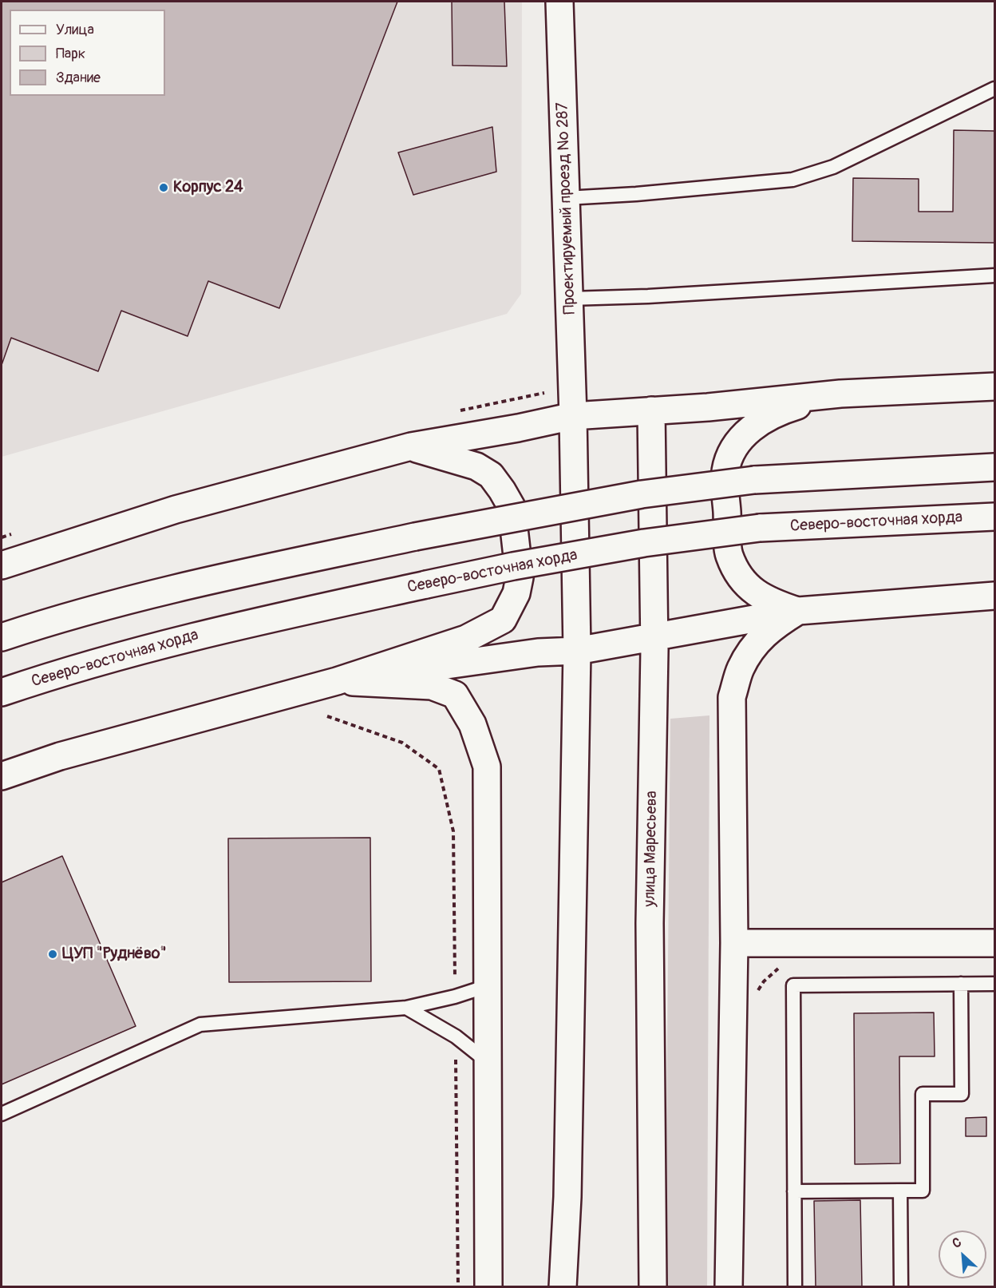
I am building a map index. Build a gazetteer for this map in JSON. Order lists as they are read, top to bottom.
{
  "streets": {
    "main road": ["Проектируемый проезд № 287", "Северо-восточная хорда", "улица Маресьева"]
  },
  "places": ["Корпус 24", "ЦУП \"Руднёво\""],
  "legend": ["Улица", "Парк", "Здание"],
  "north": "top left"
}
